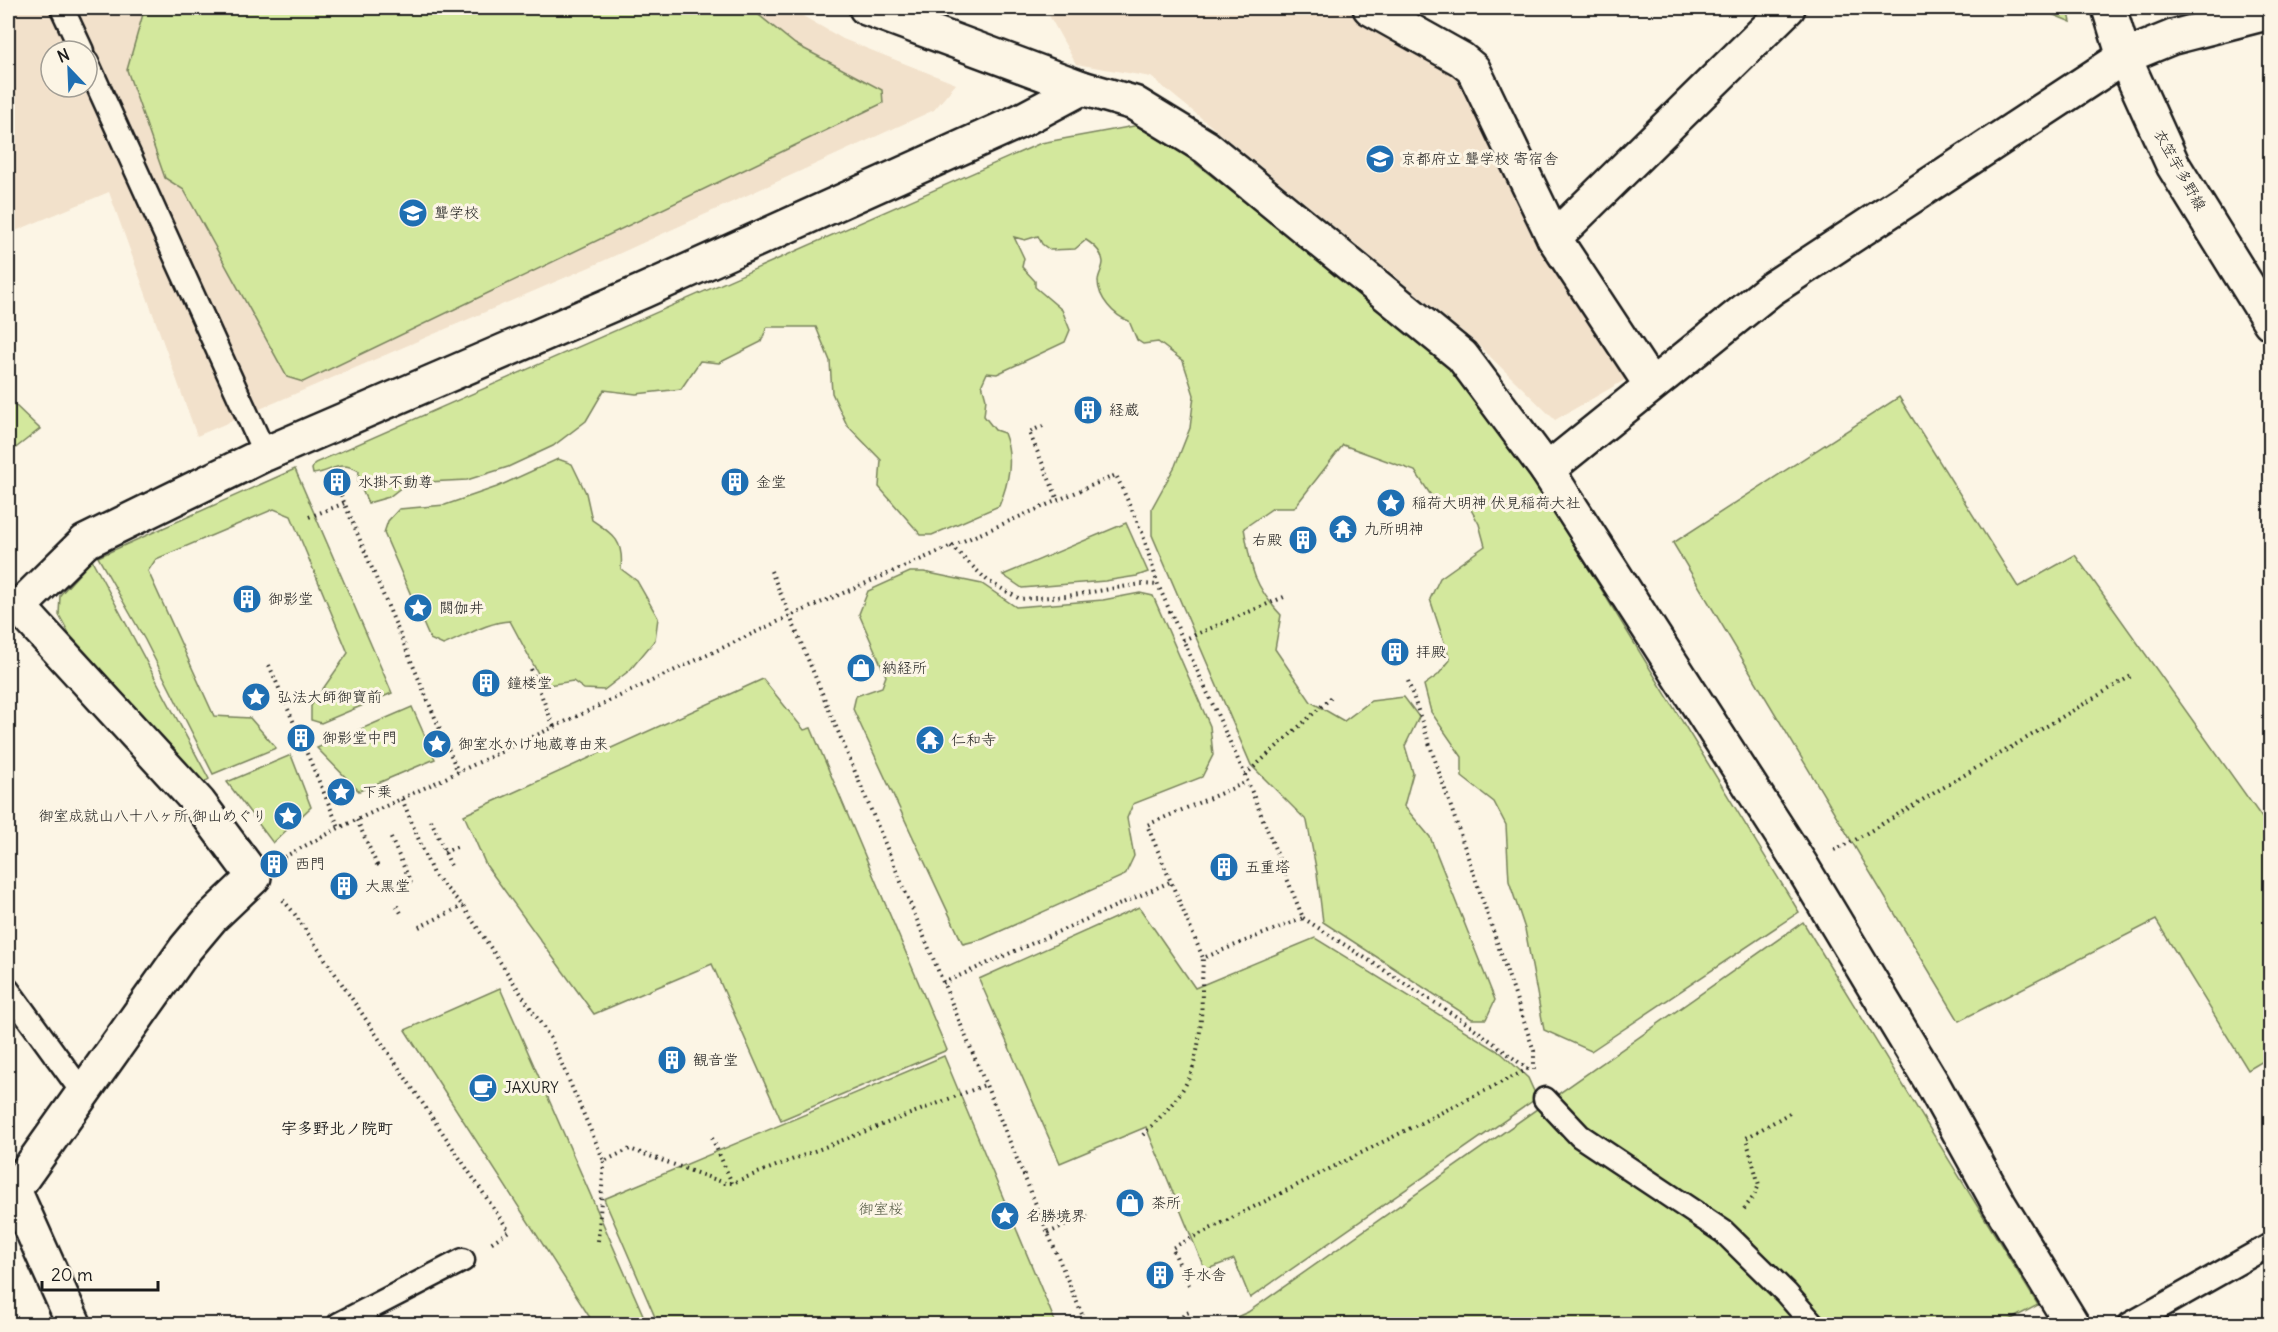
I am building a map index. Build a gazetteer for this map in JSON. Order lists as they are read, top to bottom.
{
  "streets": {
    "street": ["衣笠宇多野線"]
  },
  "districts": ["宇多野北ノ院町"],
  "parks": ["御室桜"],
  "places": {
    "school or university": ["京都府立 聾学校 寄宿舎", "聾学校"],
    "building": [
      "経蔵",
      "水掛不動尊",
      "金堂",
      "右殿",
      "御影堂",
      "拝殿",
      "鐘楼堂",
      "御影堂中門",
      "西門",
      "五重塔",
      "大黒堂",
      "観音堂",
      "手水舎"
    ],
    "place": [
      "稲荷大明神 伏見稲荷大社",
      "閼伽井",
      "弘法大師御寶前",
      "御室水かけ地蔵尊由来",
      "下乗",
      "御室成就山八十八ヶ所 御山めぐり",
      "名勝境界"
    ],
    "temple": ["九所明神", "仁和寺"],
    "shop": ["納経所", "茶所"],
    "cafe": ["JAXURY"]
  },
  "scale_bar": "20 m",
  "north": "top left"
}
